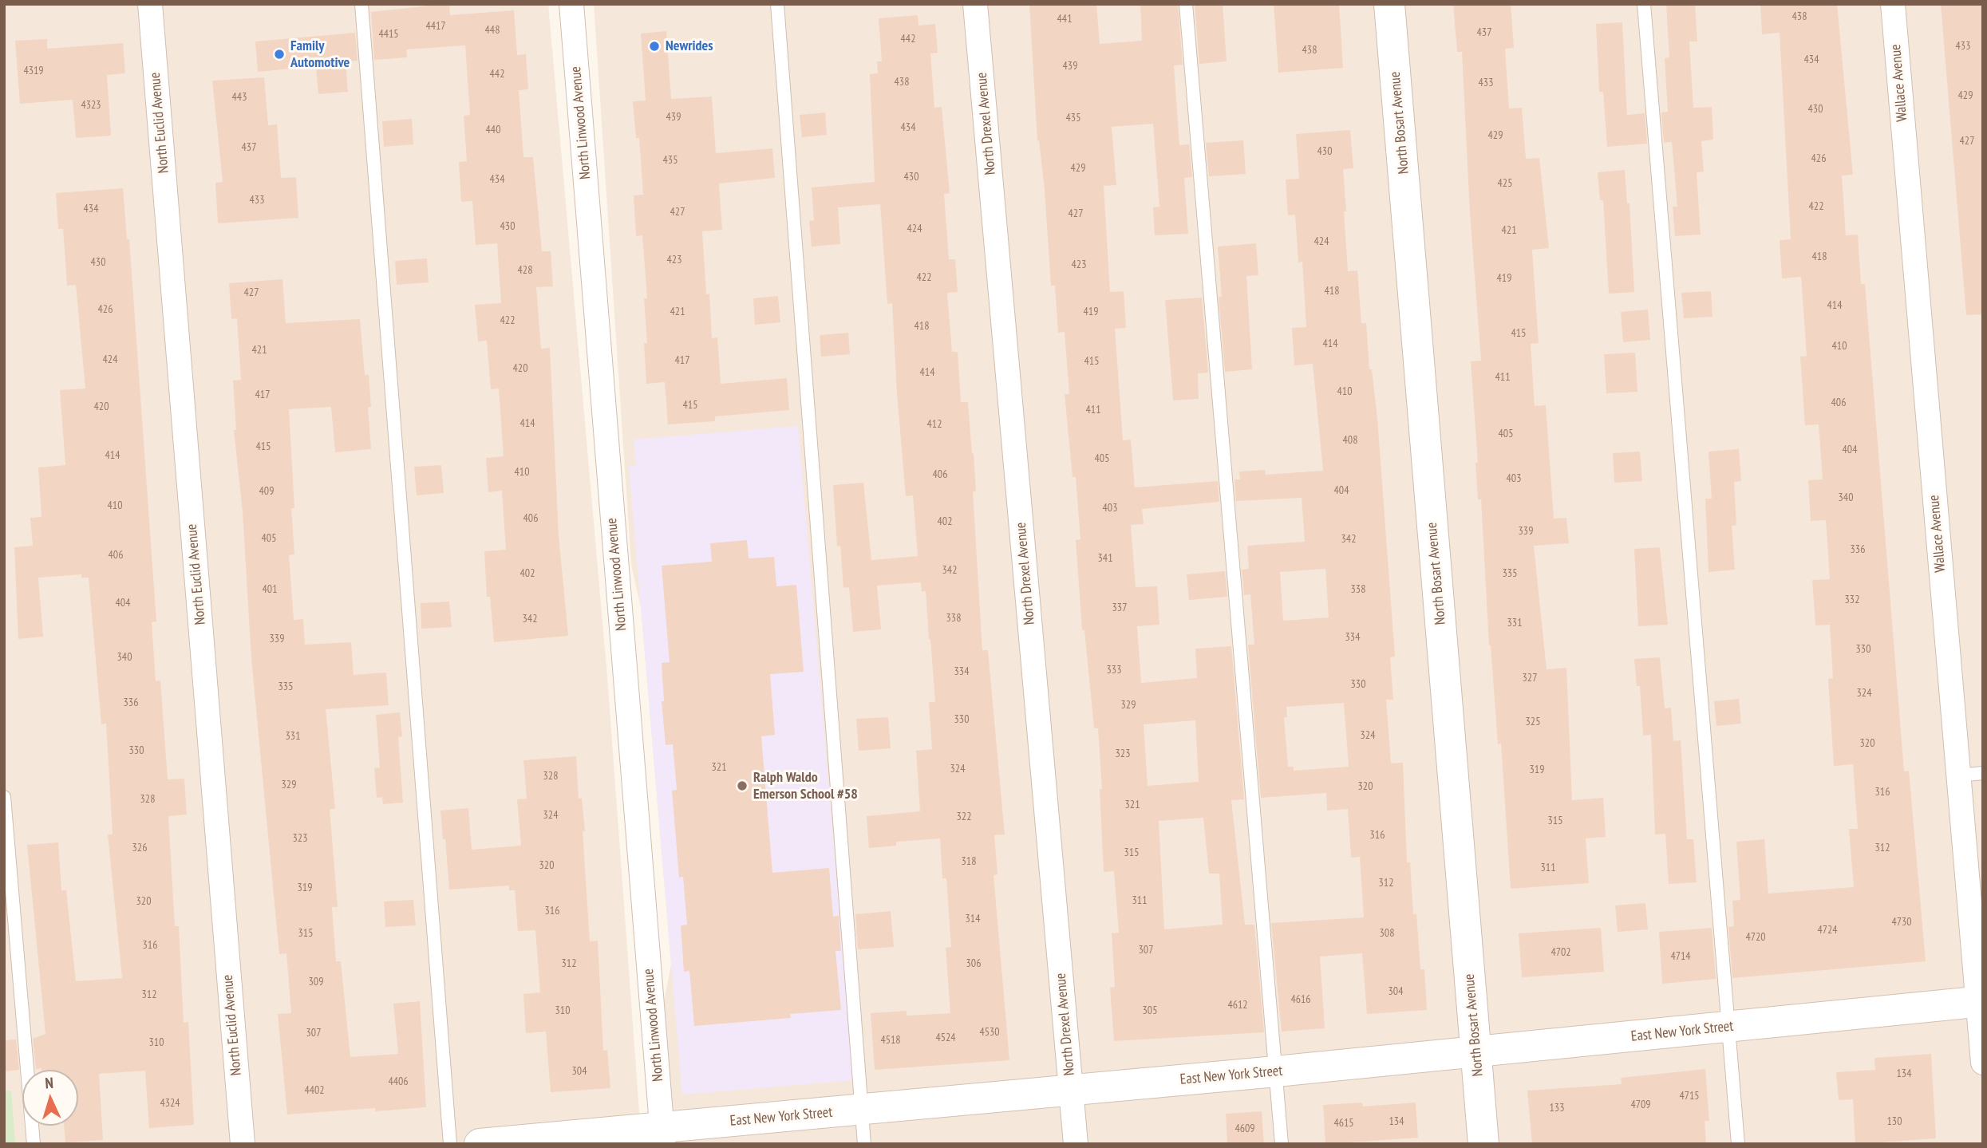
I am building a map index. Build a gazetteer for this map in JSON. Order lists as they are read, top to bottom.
{
  "streets": {
    "main road": ["North Bosart Avenue", "East New York Street"],
    "street": [
      "Wallace Avenue",
      "North Euclid Avenue",
      "North Linwood Avenue",
      "North Drexel Avenue"
    ]
  },
  "crossings": [
    ["Wallace Avenue", "East New York Street"],
    ["North Linwood Avenue", "East New York Street"],
    ["North Bosart Avenue", "East New York Street"],
    ["North Drexel Avenue", "East New York Street"]
  ],
  "places": ["Newrides", "Family Automotive", "Ralph Waldo Emerson School #58"],
  "house_numbers": [
    "438",
    "441",
    "4417",
    "448",
    "437",
    "4415",
    "442",
    "433",
    "438",
    "434",
    "439",
    "4319",
    "442",
    "438",
    "433",
    "429",
    "443",
    "4323",
    "430",
    "439",
    "435",
    "434",
    "440",
    "429",
    "427",
    "437",
    "430",
    "426",
    "435",
    "429",
    "430",
    "434",
    "425",
    "433",
    "422",
    "434",
    "427",
    "427",
    "430",
    "424",
    "421",
    "424",
    "418",
    "423",
    "430",
    "423",
    "428",
    "422",
    "419",
    "418",
    "427",
    "414",
    "426",
    "421",
    "419",
    "422",
    "418",
    "415",
    "414",
    "410",
    "421",
    "424",
    "417",
    "415",
    "420",
    "414",
    "411",
    "410",
    "417",
    "406",
    "415",
    "420",
    "411",
    "414",
    "412",
    "405",
    "408",
    "415",
    "404",
    "414",
    "405",
    "410",
    "406",
    "403",
    "404",
    "409",
    "340",
    "410",
    "403",
    "406",
    "402",
    "339",
    "405",
    "342",
    "336",
    "406",
    "341",
    "342",
    "402",
    "335",
    "401",
    "338",
    "332",
    "404",
    "337",
    "338",
    "342",
    "331",
    "334",
    "339",
    "330",
    "340",
    "333",
    "334",
    "327",
    "330",
    "335",
    "324",
    "336",
    "329",
    "330",
    "325",
    "324",
    "331",
    "320",
    "330",
    "323",
    "321",
    "324",
    "319",
    "328",
    "329",
    "320",
    "316",
    "328",
    "321",
    "324",
    "322",
    "315",
    "316",
    "323",
    "326",
    "312",
    "315",
    "318",
    "320",
    "311",
    "312",
    "319",
    "311",
    "320",
    "316",
    "314",
    "4730",
    "4724",
    "315",
    "308",
    "4720",
    "316",
    "307",
    "4702",
    "4714",
    "312",
    "306",
    "309",
    "304",
    "312",
    "4616",
    "4612",
    "310",
    "305",
    "4530",
    "307",
    "4524",
    "4518",
    "310",
    "304",
    "134",
    "4406",
    "4402",
    "4715",
    "4324",
    "4709",
    "133",
    "134",
    "130",
    "4615",
    "4609"
  ],
  "north": "top"
}
